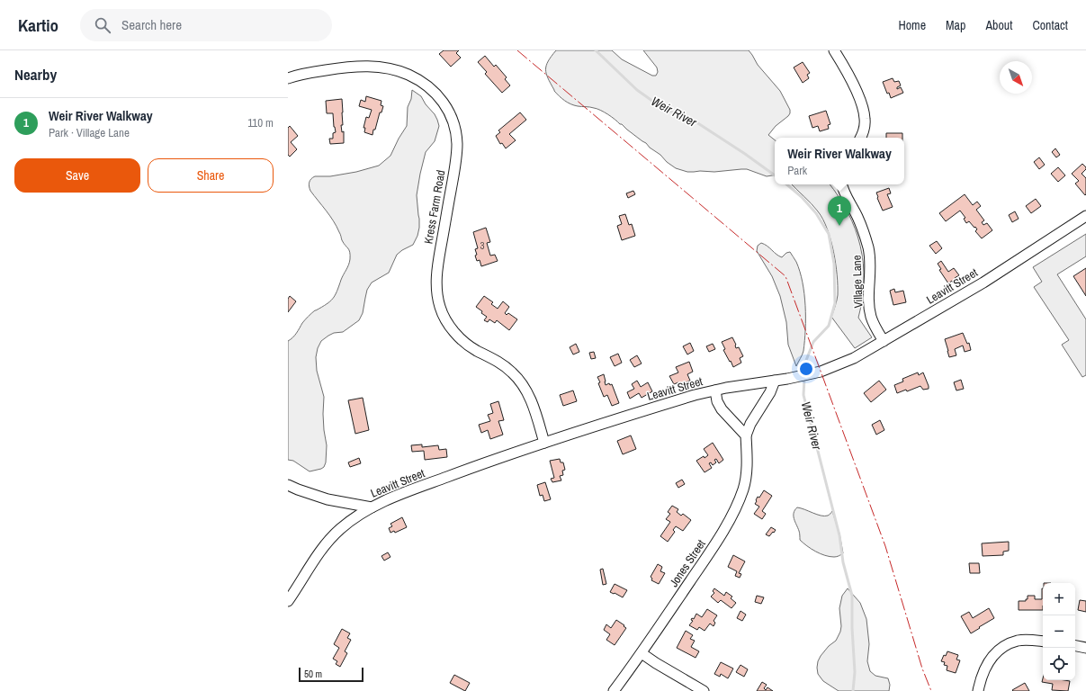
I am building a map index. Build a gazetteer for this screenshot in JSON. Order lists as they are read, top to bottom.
{
  "streets": {
    "street": [
      "Kress Farm Road",
      "Village Lane",
      "Leavitt Street",
      "Jones Street"
    ]
  },
  "crossings": [
    ["Kress Farm Road", "Leavitt Street"],
    ["Village Lane", "Leavitt Street"],
    ["Leavitt Street", "Jones Street"]
  ],
  "water": ["Weir River"],
  "house_numbers": ["3"],
  "scale_bar": "50 m",
  "north": "bottom right",
  "page": {
    "header": "Kartio",
    "search": "Search here",
    "nav": [
      "Home",
      "Map",
      "About",
      "Contact"
    ],
    "heading": "Nearby",
    "list": [
      {
        "mark": "1",
        "name": "Weir River Walkway",
        "note": "Park · Village Lane",
        "value": "110 m"
      }
    ],
    "popup": ["Weir River Walkway", "Park"],
    "buttons": ["Save", "Share"],
    "pins": "1",
    "map_buttons": ["+", "−"],
    "scale": "50 m"
  }
}
